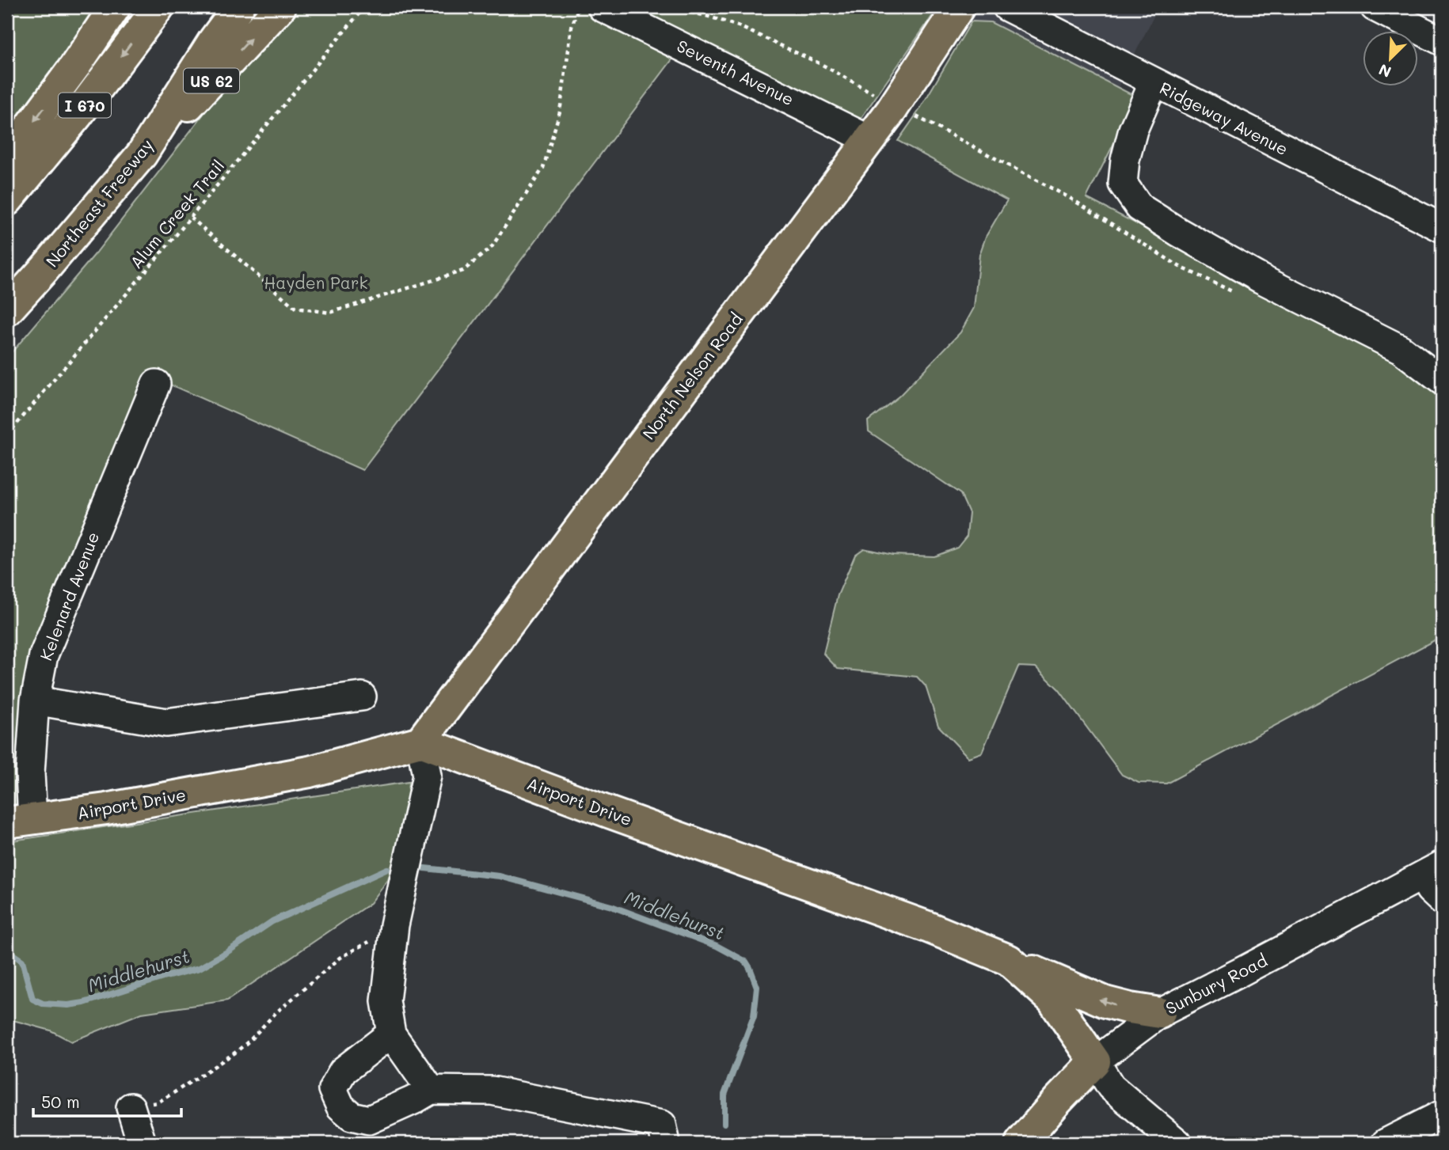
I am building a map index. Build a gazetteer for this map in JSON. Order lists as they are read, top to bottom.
{
  "streets": {
    "main road": [
      "US 62",
      "I 670",
      "Northeast Freeway",
      "North Nelson Road",
      "Airport Drive",
      "Sunbury Road"
    ],
    "street": ["Seventh Avenue", "Ridgeway Avenue", "Kelenard Avenue"],
    "path": ["Alum Creek Trail"]
  },
  "crossings": [
    ["Seventh Avenue", "North Nelson Road"],
    ["US 62", "Northeast Freeway"],
    ["North Nelson Road", "Airport Drive"],
    ["Kelenard Avenue", "Airport Drive"],
    ["Airport Drive", "Sunbury Road"]
  ],
  "water": ["Middlehurst"],
  "parks": ["Hayden Park"],
  "scale_bar": "50 m",
  "north": "bottom left"
}
